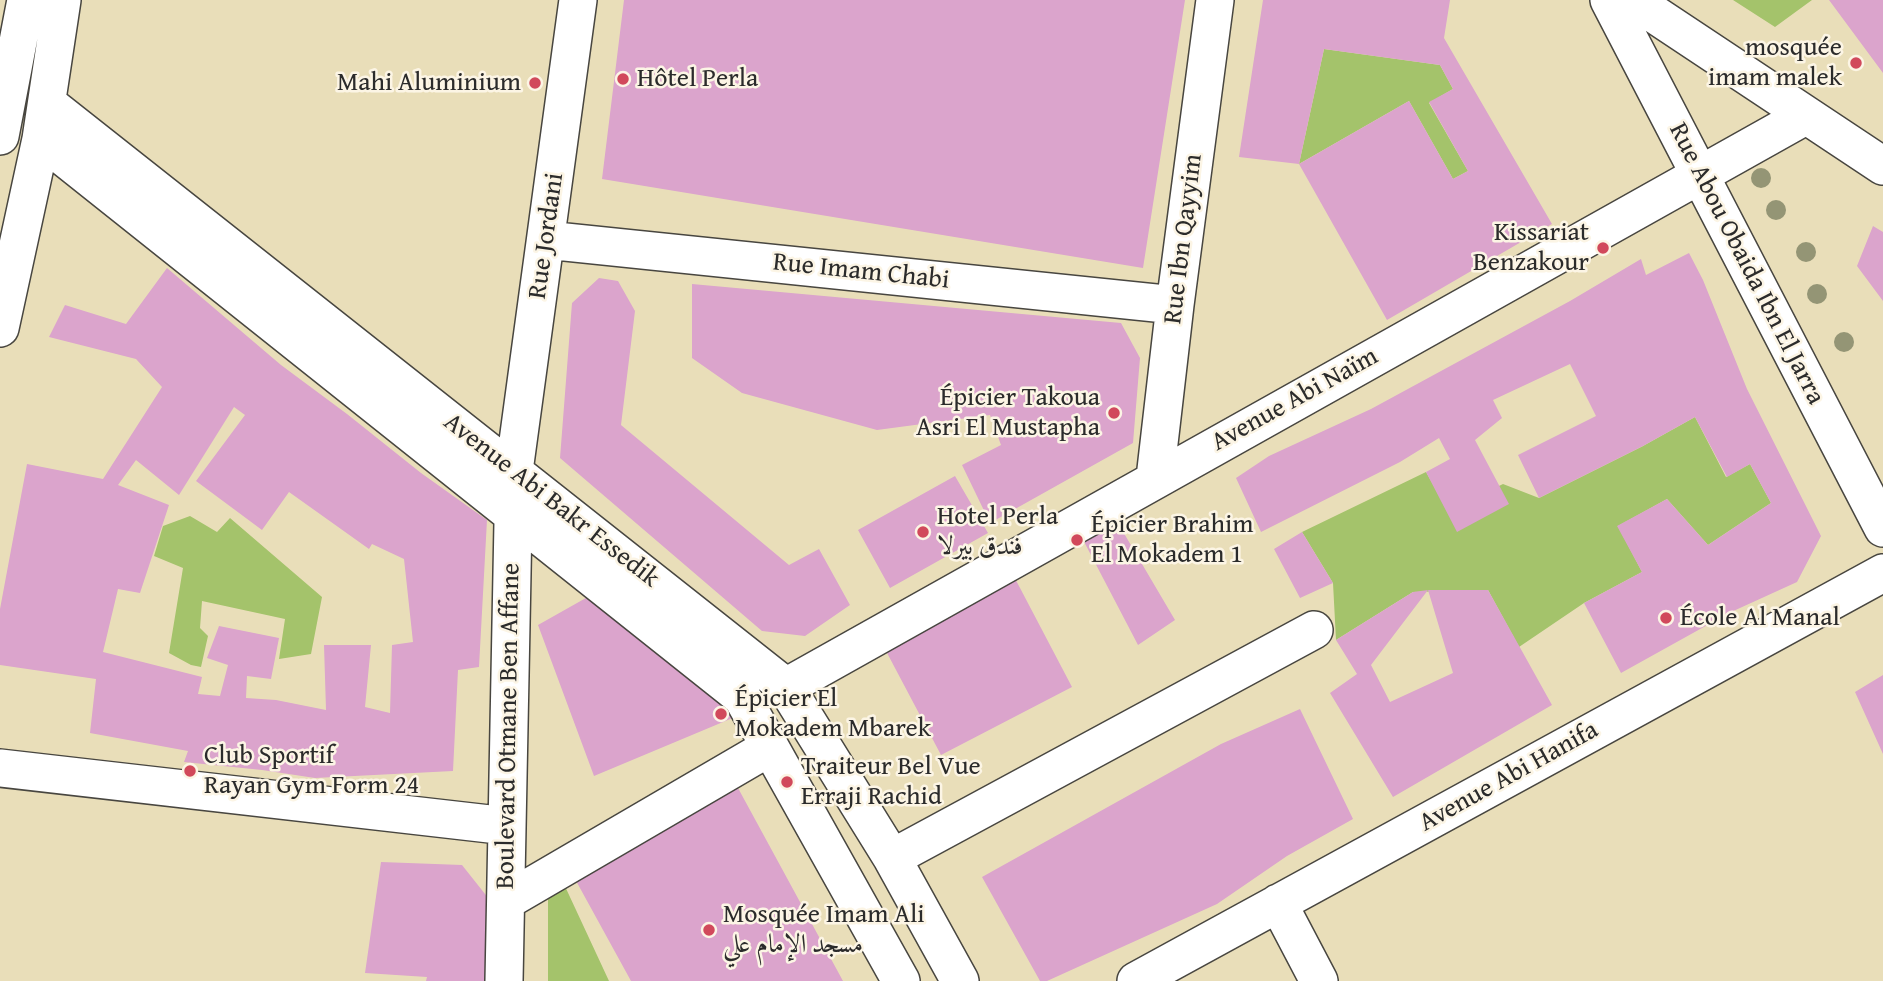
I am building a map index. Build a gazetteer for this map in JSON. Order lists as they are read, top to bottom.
{
  "streets": {
    "street": [
      "Rue Jordani",
      "Rue Ibn Qayyim",
      "Rue Abou Obaida Ibn El Jarra",
      "Rue Imam Chabi",
      "Avenue Abi Naïm",
      "Avenue Abi Bakr Essedik",
      "Boulevard Otmane Ben Affane",
      "Avenue Abi Hanifa"
    ]
  },
  "crossings": [
    ["Rue Jordani", "Rue Imam Chabi"],
    ["Rue Jordani", "Avenue Abi Bakr Essedik"],
    ["Rue Jordani", "Boulevard Otmane Ben Affane"],
    ["Rue Ibn Qayyim", "Rue Imam Chabi"],
    ["Rue Ibn Qayyim", "Avenue Abi Naïm"],
    ["Rue Abou Obaida Ibn El Jarra", "Avenue Abi Naïm"],
    ["Avenue Abi Naïm", "Avenue Abi Bakr Essedik"],
    ["Avenue Abi Bakr Essedik", "Boulevard Otmane Ben Affane"]
  ],
  "places": [
    "mosquée imam malek",
    "Hôtel Perla",
    "Mahi Aluminium",
    "Kissariat Benzakour",
    "Épicier Takoua Asri El Mustapha",
    "Hotel Perla فندق بيرلا",
    "Épicier Brahim El Mokadem 1",
    "École Al Manal",
    "Épicier El Mokadem Mbarek",
    "Club Sportif Rayan Gym Form 24",
    "Traiteur Bel Vue Erraji Rachid",
    "Mosquée Imam Ali مسجد الإمام علي"
  ]
}
